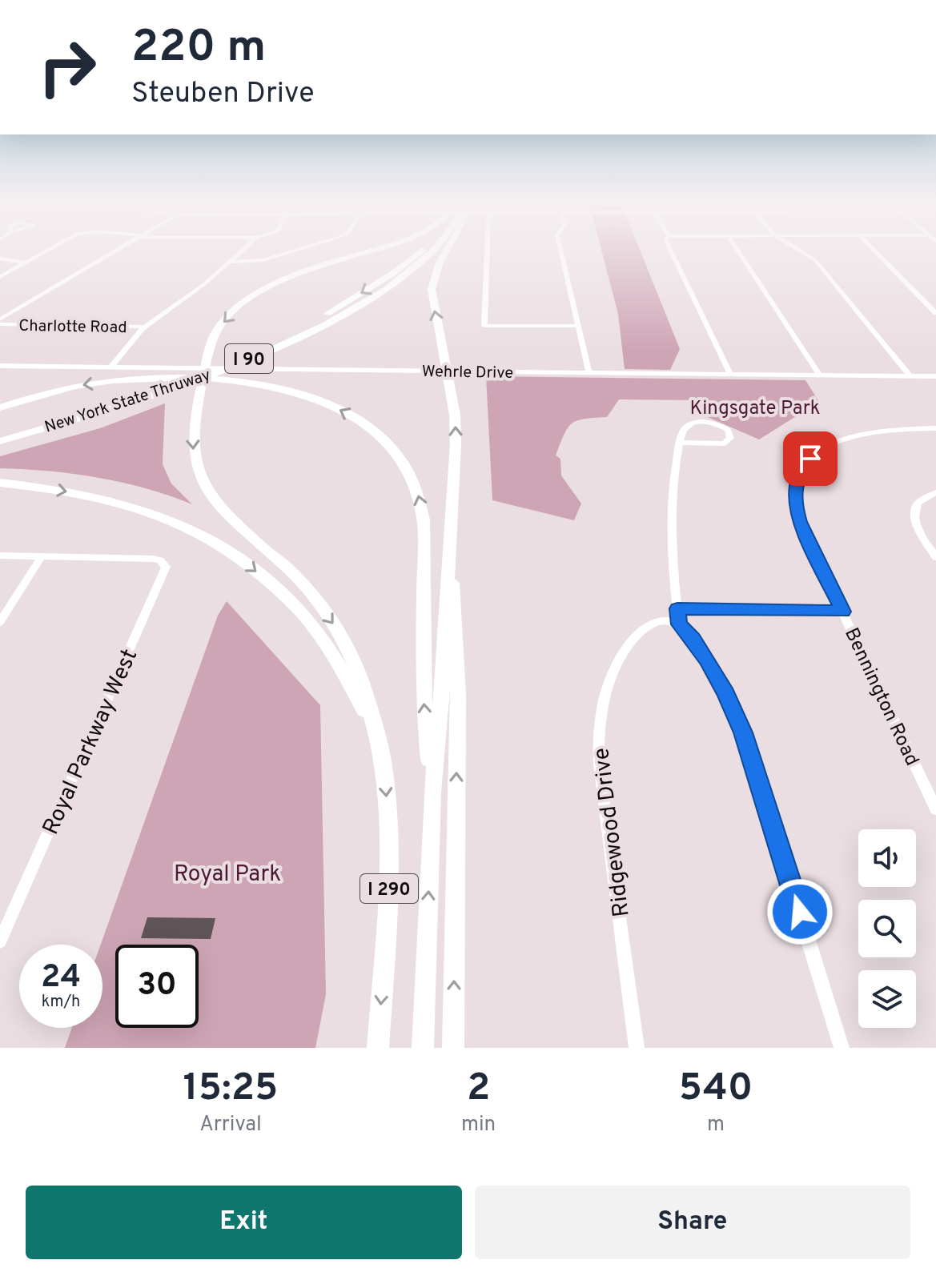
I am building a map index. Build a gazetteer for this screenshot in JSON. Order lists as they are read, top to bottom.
{
  "streets": {
    "highway": ["I 90", "New York State Thruway", "I 290"],
    "street": [
      "Charlotte Road",
      "Wehrle Drive",
      "Bennington Road",
      "Royal Parkway West",
      "Ridgewood Drive"
    ]
  },
  "parks": ["Kingsgate Park", "Royal Park"],
  "page": {
    "turn": ["220 m", "Steuben Drive"],
    "speed": "24 km/h",
    "limit": "30",
    "eta": [
      "15:25",
      "Arrival",
      "2",
      "min",
      "540",
      "m"
    ],
    "buttons": ["Exit", "Share"]
  }
}
